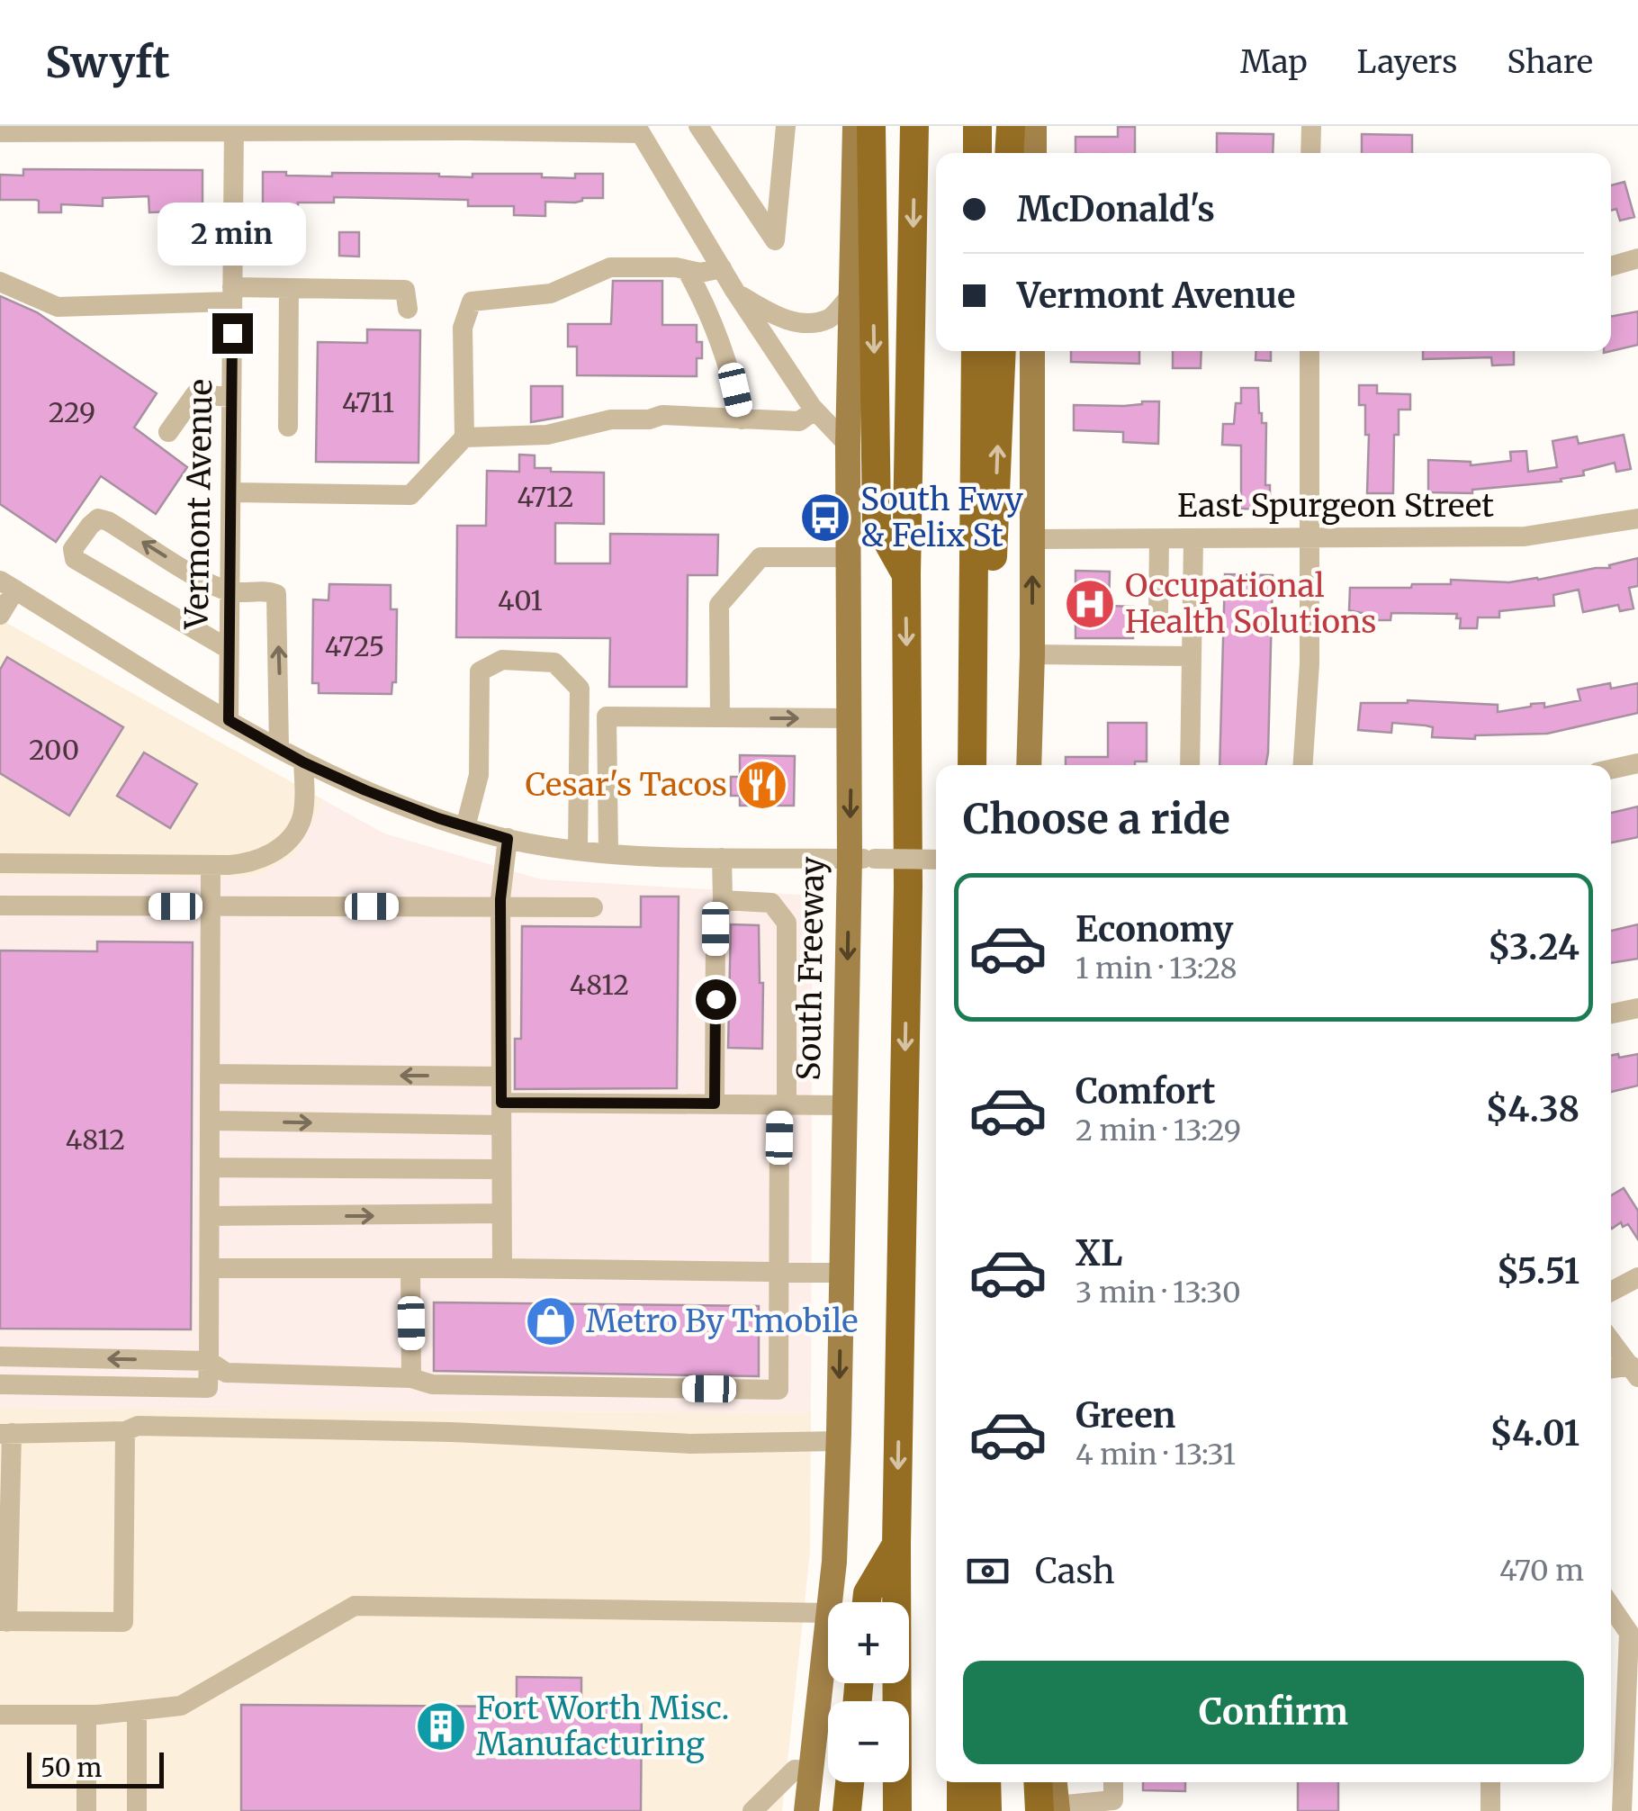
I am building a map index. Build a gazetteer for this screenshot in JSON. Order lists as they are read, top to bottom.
{
  "streets": {
    "main road": ["South Freeway"],
    "street": ["Vermont Avenue", "East Spurgeon Street"]
  },
  "places": {
    "bus stop": ["South Fwy & Felix St"],
    "hospital": ["Occupational Health Solutions"],
    "restaurant": ["Cesar's Tacos"],
    "shop": ["Metro By Tmobile"],
    "building": ["Fort Worth Misc. Manufacturing"]
  },
  "house_numbers": [
    "4711",
    "229",
    "4712",
    "401",
    "4725",
    "200",
    "4812",
    "4812"
  ],
  "scale_bar": "50 m",
  "page": {
    "header": "Swyft",
    "nav": ["Map", "Layers", "Share"],
    "banner": ["McDonald's", "Vermont Avenue"],
    "bubble": "2 min",
    "heading": "Choose a ride",
    "list": [
      {
        "name": "Economy",
        "note": "1 min · 13:28",
        "value": "$3.24"
      },
      {
        "name": "Comfort",
        "note": "2 min · 13:29",
        "value": "$4.38"
      },
      {
        "name": "XL",
        "note": "3 min · 13:30",
        "value": "$5.51"
      },
      {
        "name": "Green",
        "note": "4 min · 13:31",
        "value": "$4.01"
      }
    ],
    "pay": ["Cash", "470 m"],
    "map_buttons": ["+", "−"],
    "buttons": "Confirm",
    "scale": "50 m"
  }
}
